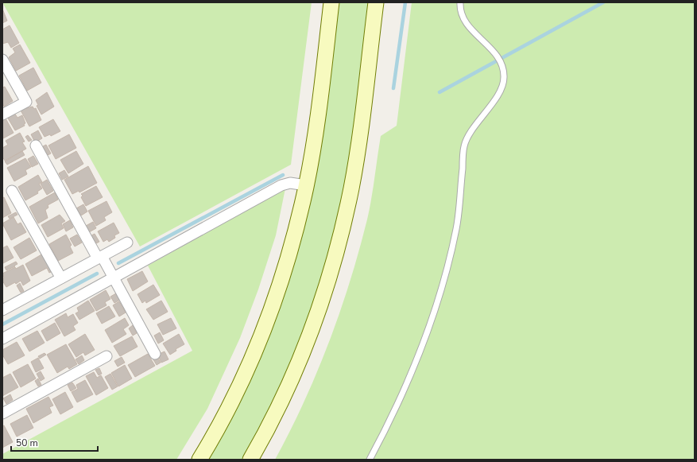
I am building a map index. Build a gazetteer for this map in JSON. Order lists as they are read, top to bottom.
{
  "scale_bar": "50 m"
}
